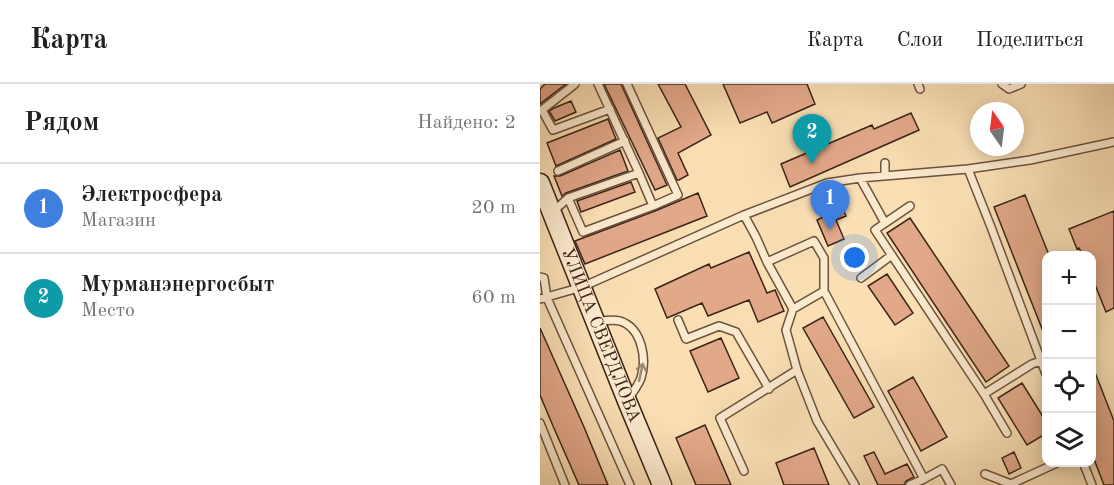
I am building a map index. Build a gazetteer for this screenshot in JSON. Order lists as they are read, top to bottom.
{
  "streets": {
    "street": ["УЛИЦА СВЕРДЛОВА"]
  },
  "north": "top",
  "page": {
    "header": "Карта",
    "nav": ["Карта", "Слои", "Поделиться"],
    "heading": ["Рядом", "Найдено: 2"],
    "pins": ["2", "1"],
    "list": [
      {
        "mark": "1",
        "name": "Электросфера",
        "note": "Магазин",
        "value": "20 m"
      },
      {
        "mark": "2",
        "name": "Мурманэнергосбыт",
        "note": "Место",
        "value": "60 m"
      }
    ],
    "map_buttons": ["+", "−"]
  }
}
